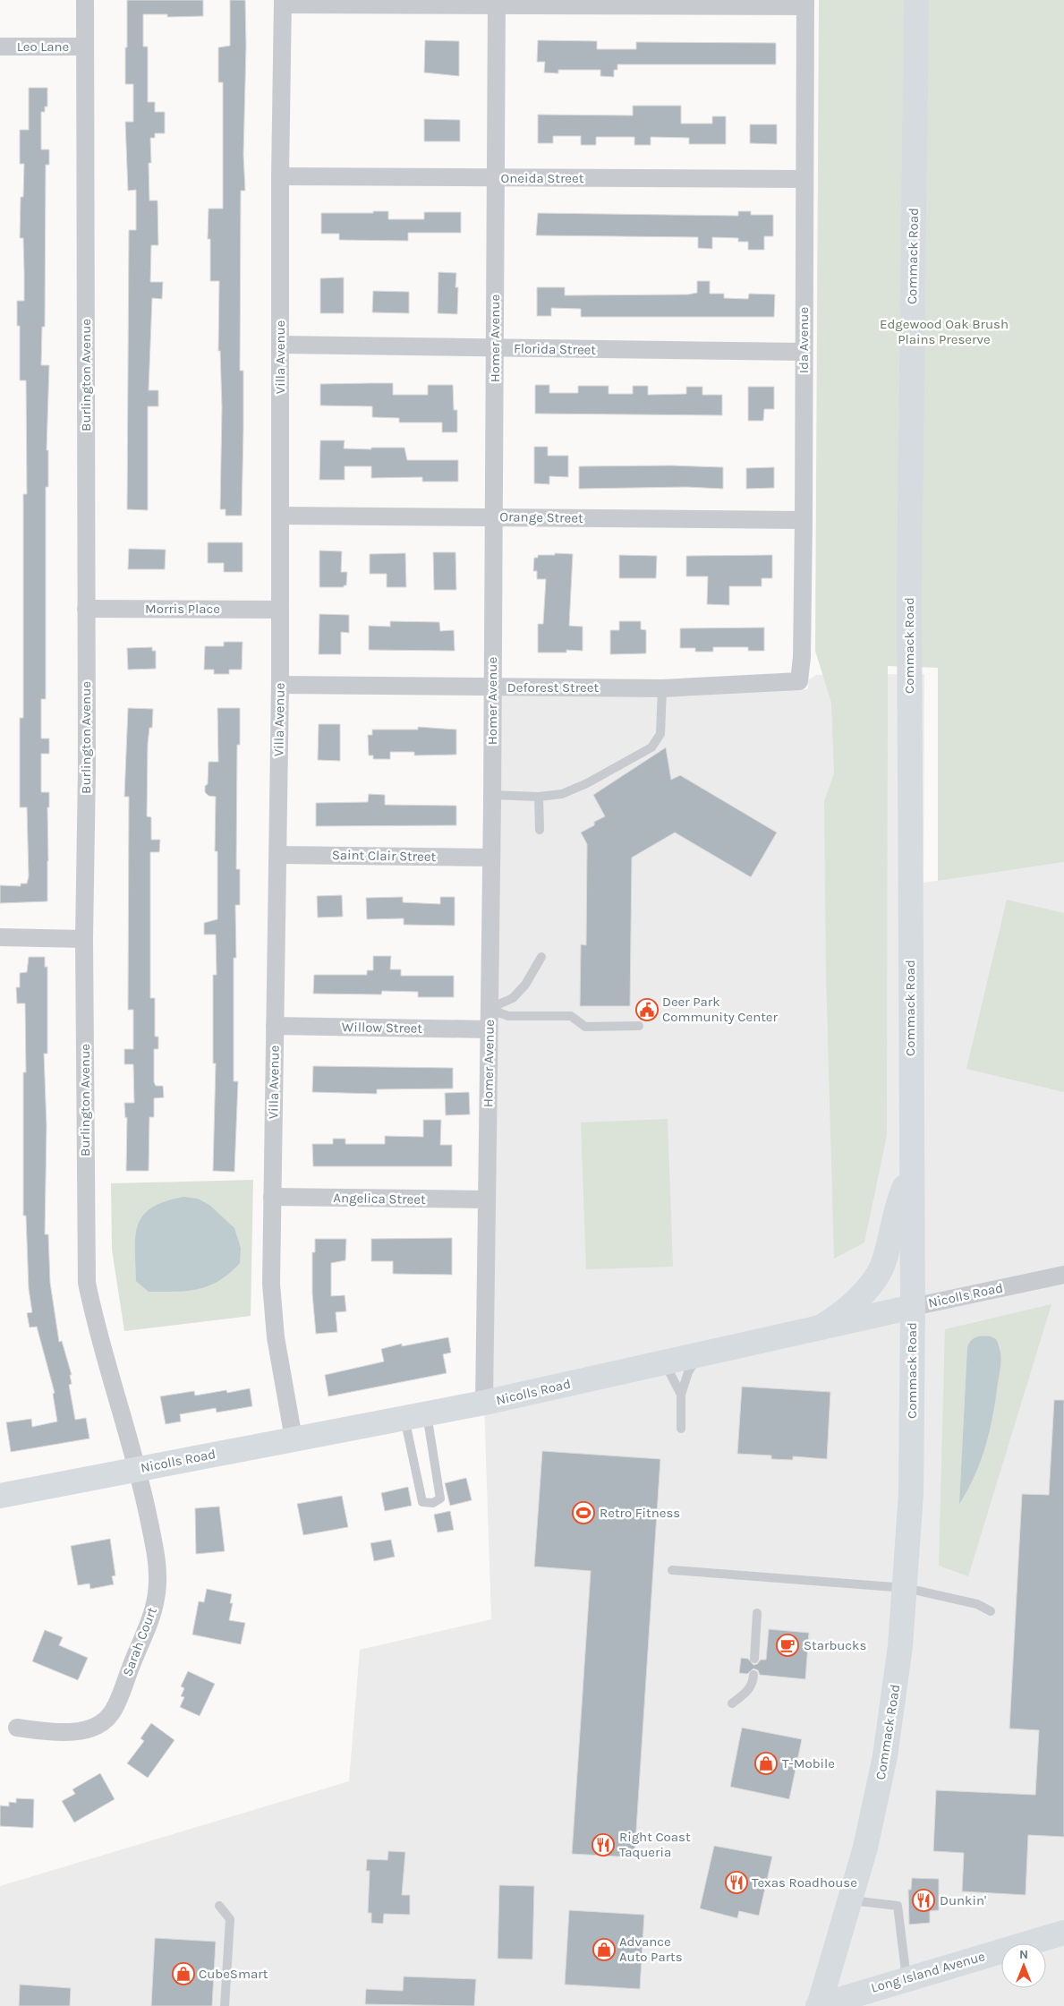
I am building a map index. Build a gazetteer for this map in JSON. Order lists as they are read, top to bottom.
{
  "streets": {
    "main road": ["Commack Road", "Nicolls Road", "Long Island Avenue"],
    "street": [
      "Leo Lane",
      "Oneida Street",
      "Homer Avenue",
      "Ida Avenue",
      "Florida Street",
      "Villa Avenue",
      "Burlington Avenue",
      "Orange Street",
      "Morris Place",
      "Deforest Street",
      "Saint Clair Street",
      "Willow Street",
      "Angelica Street",
      "Sarah Court"
    ]
  },
  "crossings": [
    ["Leo Lane", "Burlington Avenue"],
    ["Oneida Street", "Homer Avenue"],
    ["Oneida Street", "Ida Avenue"],
    ["Oneida Street", "Villa Avenue"],
    ["Commack Road", "Nicolls Road"],
    ["Commack Road", "Long Island Avenue"],
    ["Homer Avenue", "Florida Street"],
    ["Homer Avenue", "Orange Street"],
    ["Homer Avenue", "Deforest Street"],
    ["Homer Avenue", "Saint Clair Street"],
    ["Homer Avenue", "Willow Street"],
    ["Homer Avenue", "Angelica Street"],
    ["Homer Avenue", "Nicolls Road"],
    ["Ida Avenue", "Florida Street"],
    ["Ida Avenue", "Orange Street"],
    ["Ida Avenue", "Deforest Street"],
    ["Florida Street", "Villa Avenue"],
    ["Villa Avenue", "Orange Street"],
    ["Villa Avenue", "Morris Place"],
    ["Villa Avenue", "Deforest Street"],
    ["Villa Avenue", "Saint Clair Street"],
    ["Villa Avenue", "Willow Street"],
    ["Villa Avenue", "Angelica Street"],
    ["Villa Avenue", "Nicolls Road"],
    ["Burlington Avenue", "Morris Place"],
    ["Burlington Avenue", "Nicolls Road"],
    ["Burlington Avenue", "Sarah Court"],
    ["Nicolls Road", "Sarah Court"]
  ],
  "parks": ["Edgewood Oak Brush Plains Preserve"],
  "places": {
    "public building": ["Deer Park Community Center"],
    "sports": ["Retro Fitness"],
    "cafe": ["Starbucks"],
    "shop": ["T-Mobile", "Advance Auto Parts", "CubeSmart"],
    "restaurant": ["Right Coast Taqueria", "Texas Roadhouse", "Dunkin'"]
  },
  "north": "top"
}
